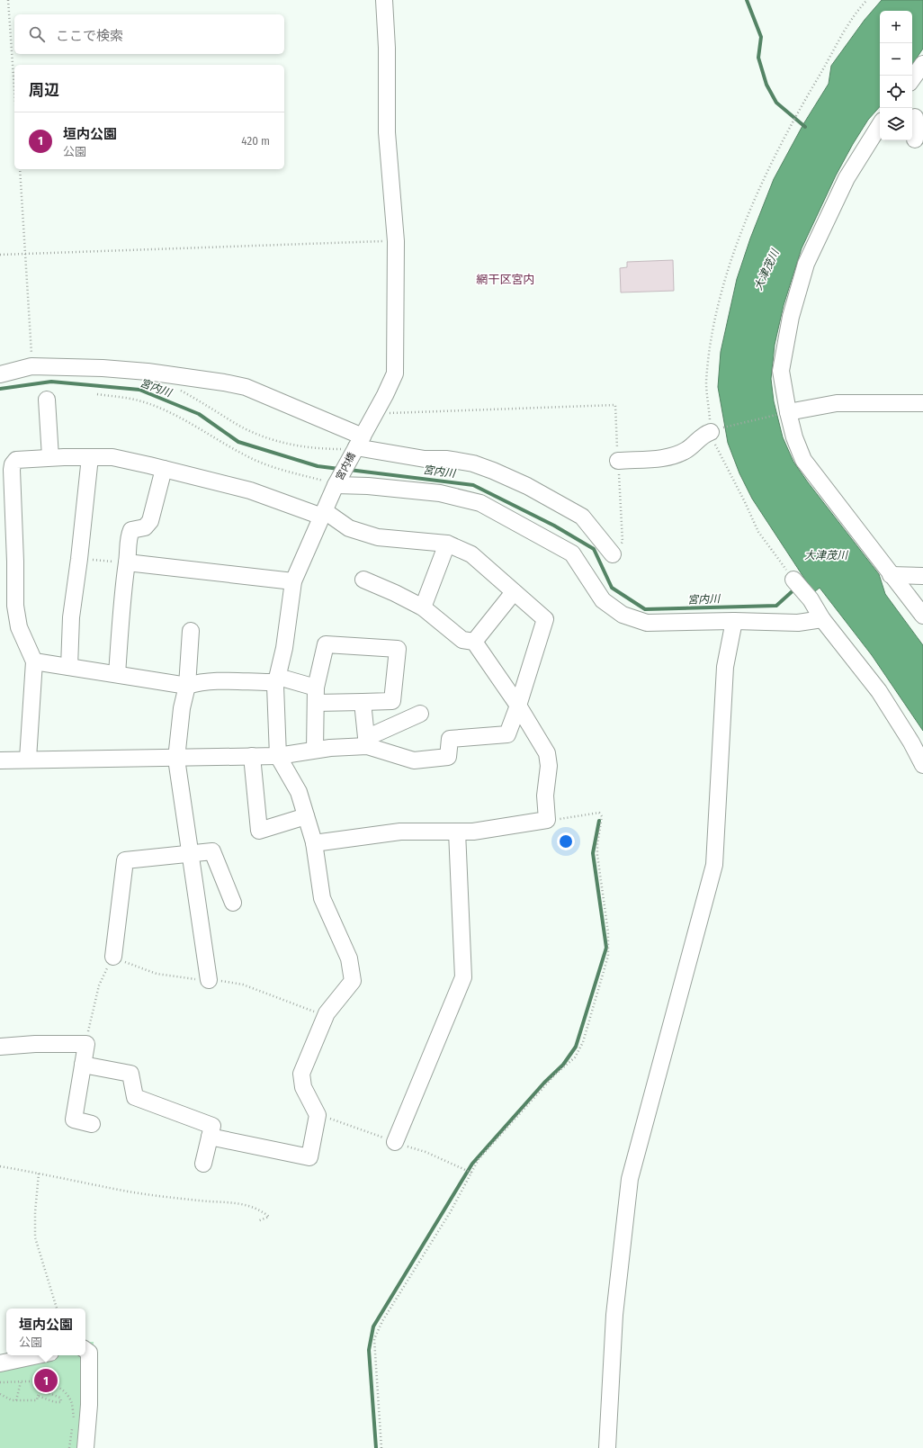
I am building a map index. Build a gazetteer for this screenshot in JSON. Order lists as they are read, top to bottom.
{
  "streets": {
    "street": ["宮内橋"]
  },
  "districts": ["網干区宮内"],
  "water": ["大津茂川", "宮内川"],
  "page": {
    "map_buttons": ["+", "−"],
    "search": "ここで検索",
    "heading": "周辺",
    "list": [
      {
        "mark": "1",
        "name": "垣内公園",
        "note": "公園",
        "value": "420 m"
      }
    ],
    "popup": ["垣内公園", "公園"],
    "pins": "1"
  }
}
